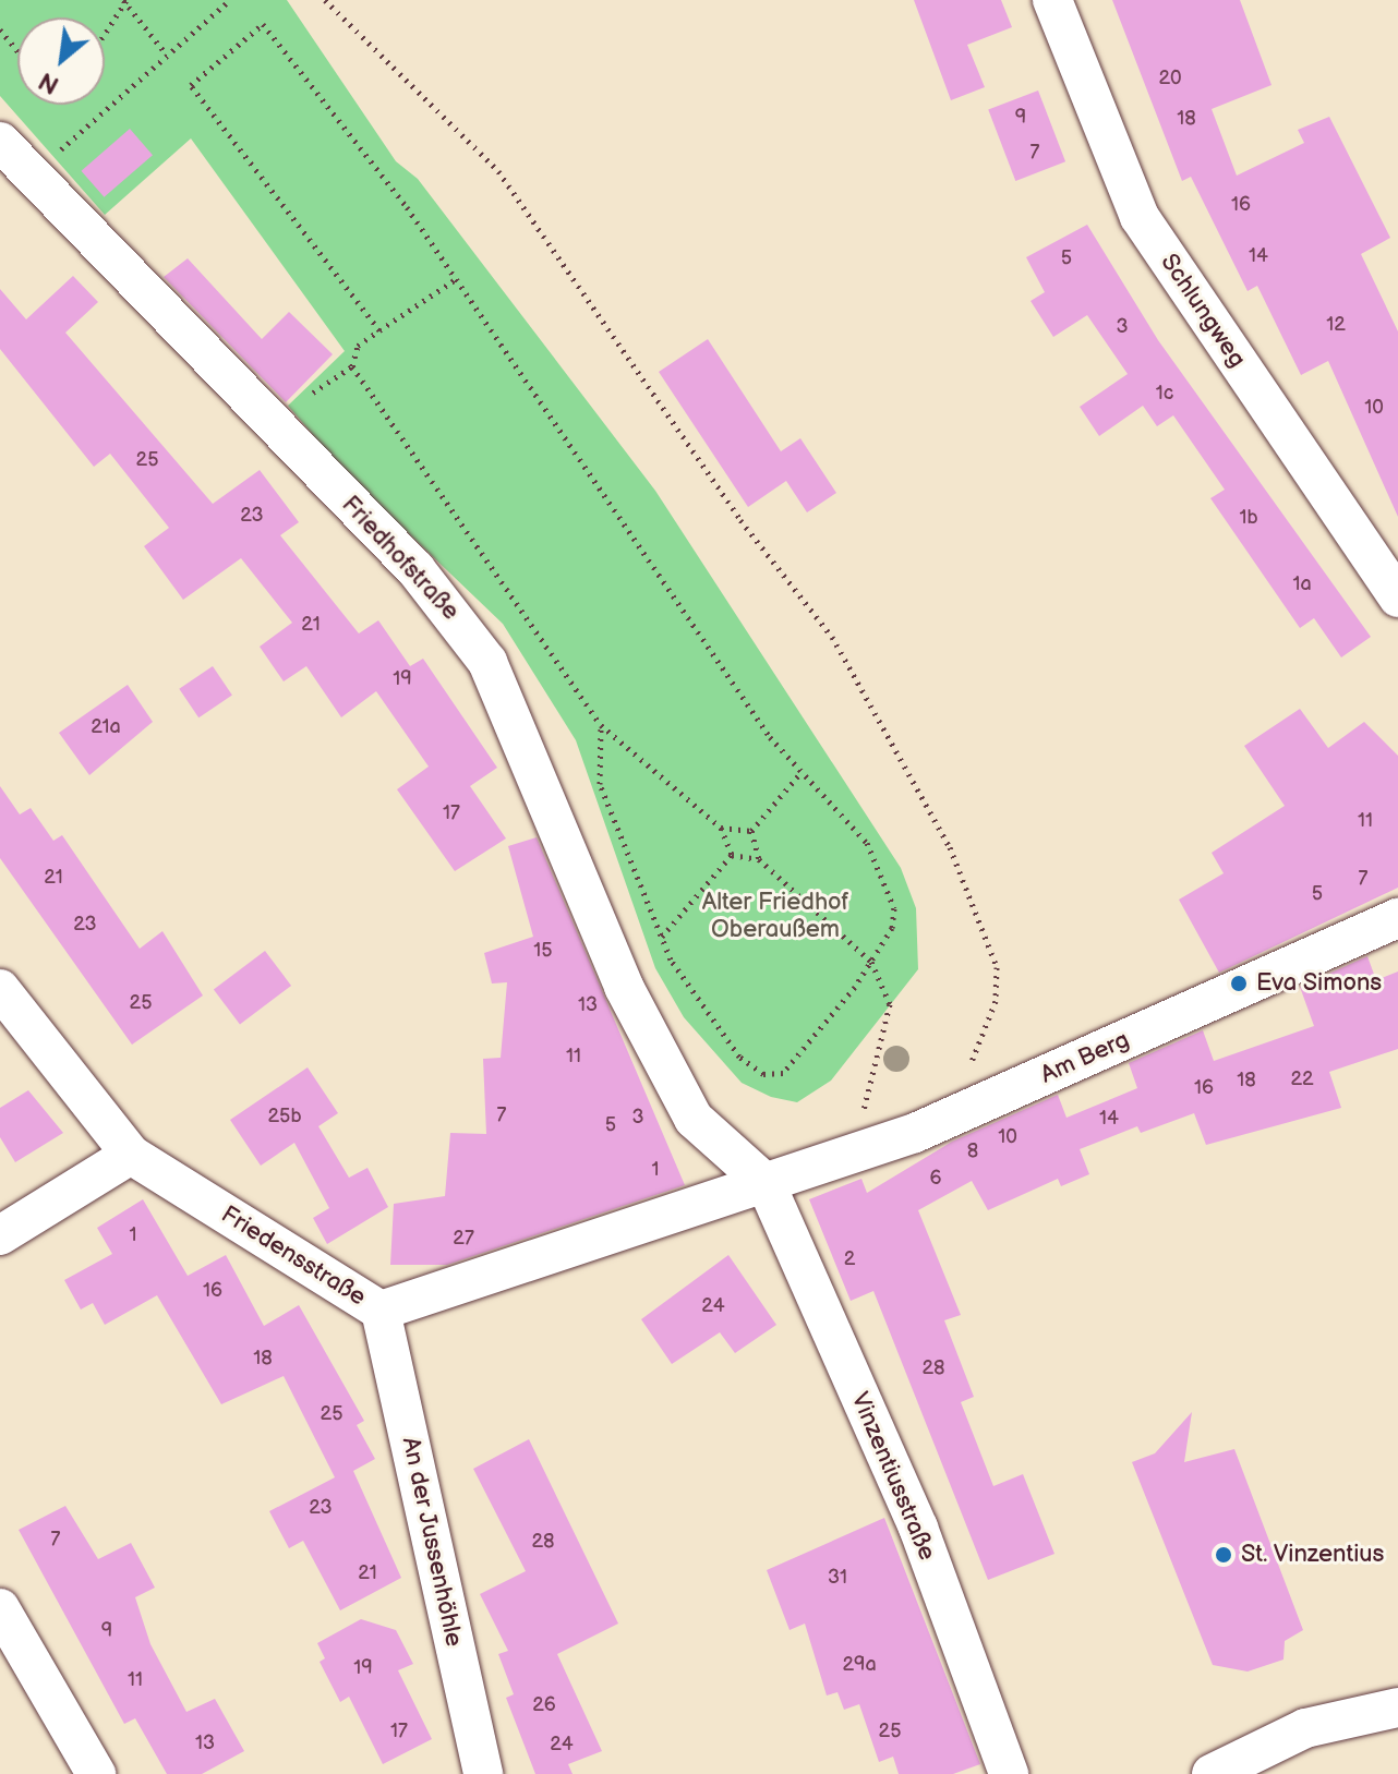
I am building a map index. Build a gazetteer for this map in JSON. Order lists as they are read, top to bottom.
{
  "streets": {
    "street": [
      "Schlungweg",
      "Friedhofstraße",
      "Am Berg",
      "Friedensstraße",
      "Vinzentiusstraße",
      "An der Jussenhöhle"
    ]
  },
  "crossings": [
    ["Friedhofstraße", "Am Berg"],
    ["Friedhofstraße", "Friedensstraße"],
    ["Friedhofstraße", "Vinzentiusstraße"],
    ["Am Berg", "Friedensstraße"],
    ["Am Berg", "Vinzentiusstraße"],
    ["Friedensstraße", "Vinzentiusstraße"],
    ["Friedensstraße", "An der Jussenhöhle"]
  ],
  "parks": ["Alter Friedhof Oberaußem"],
  "places": ["Eva Simons", "St. Vinzentius"],
  "house_numbers": [
    "20",
    "9",
    "18",
    "7",
    "16",
    "14",
    "5",
    "12",
    "3",
    "1c",
    "10",
    "25",
    "23",
    "1b",
    "1a",
    "21",
    "19",
    "21a",
    "17",
    "11",
    "21",
    "7",
    "5",
    "23",
    "15",
    "25",
    "13",
    "11",
    "22",
    "18",
    "16",
    "7",
    "25b",
    "3",
    "14",
    "5",
    "10",
    "8",
    "1",
    "6",
    "1",
    "27",
    "2",
    "16",
    "24",
    "18",
    "28",
    "25",
    "23",
    "7",
    "28",
    "21",
    "31",
    "9",
    "29a",
    "19",
    "11",
    "26",
    "17",
    "25",
    "13",
    "24"
  ],
  "north": "bottom left"
}
